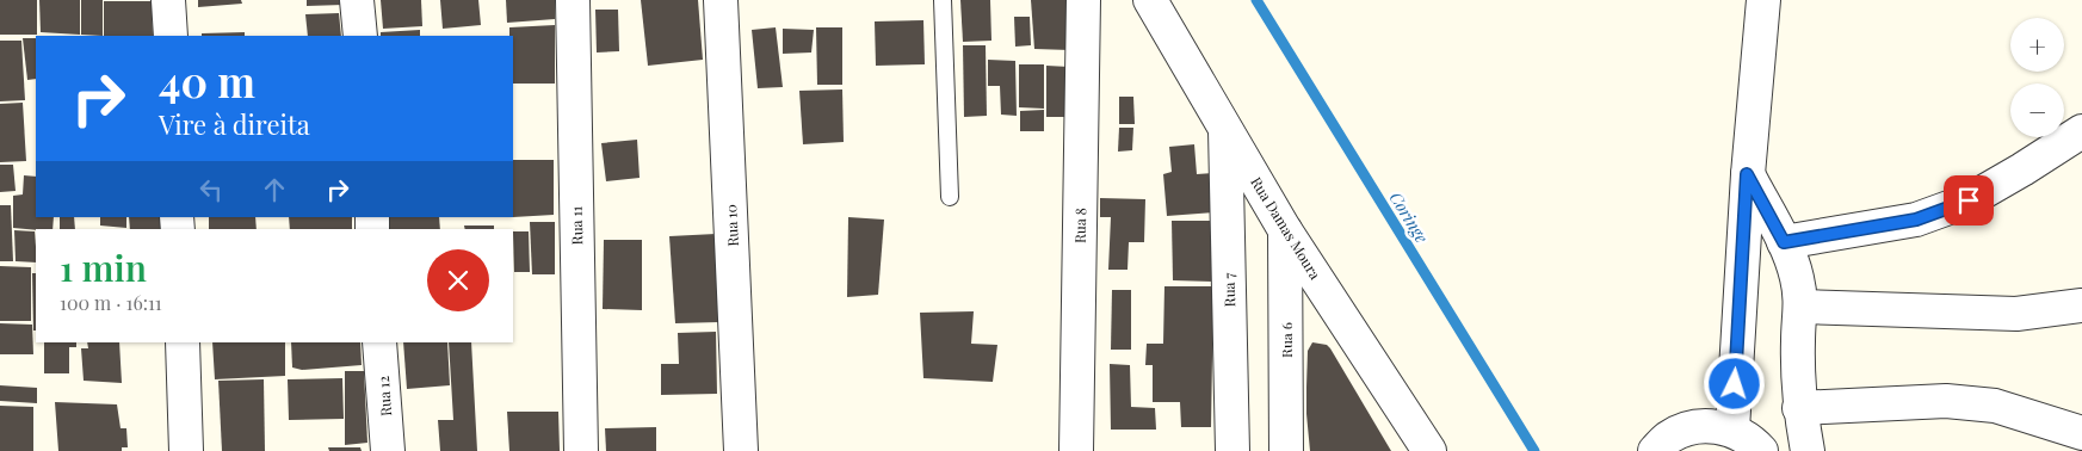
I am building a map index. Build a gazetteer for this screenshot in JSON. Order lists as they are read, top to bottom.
{
  "streets": {
    "street": [
      "Rua 11",
      "Rua 10",
      "Rua 8",
      "Rua Damas Moura",
      "Rua 7",
      "Rua 6",
      "Rua 12"
    ]
  },
  "crossings": [
    ["Rua Damas Moura", "Rua 7"],
    ["Rua Damas Moura", "Rua 6"]
  ],
  "water": ["Coringe"],
  "page": {
    "map_buttons": ["+", "−"],
    "turn": ["40 m", "Vire à direita"],
    "heading": ["1 min", "100 m · 16:11"]
  }
}
